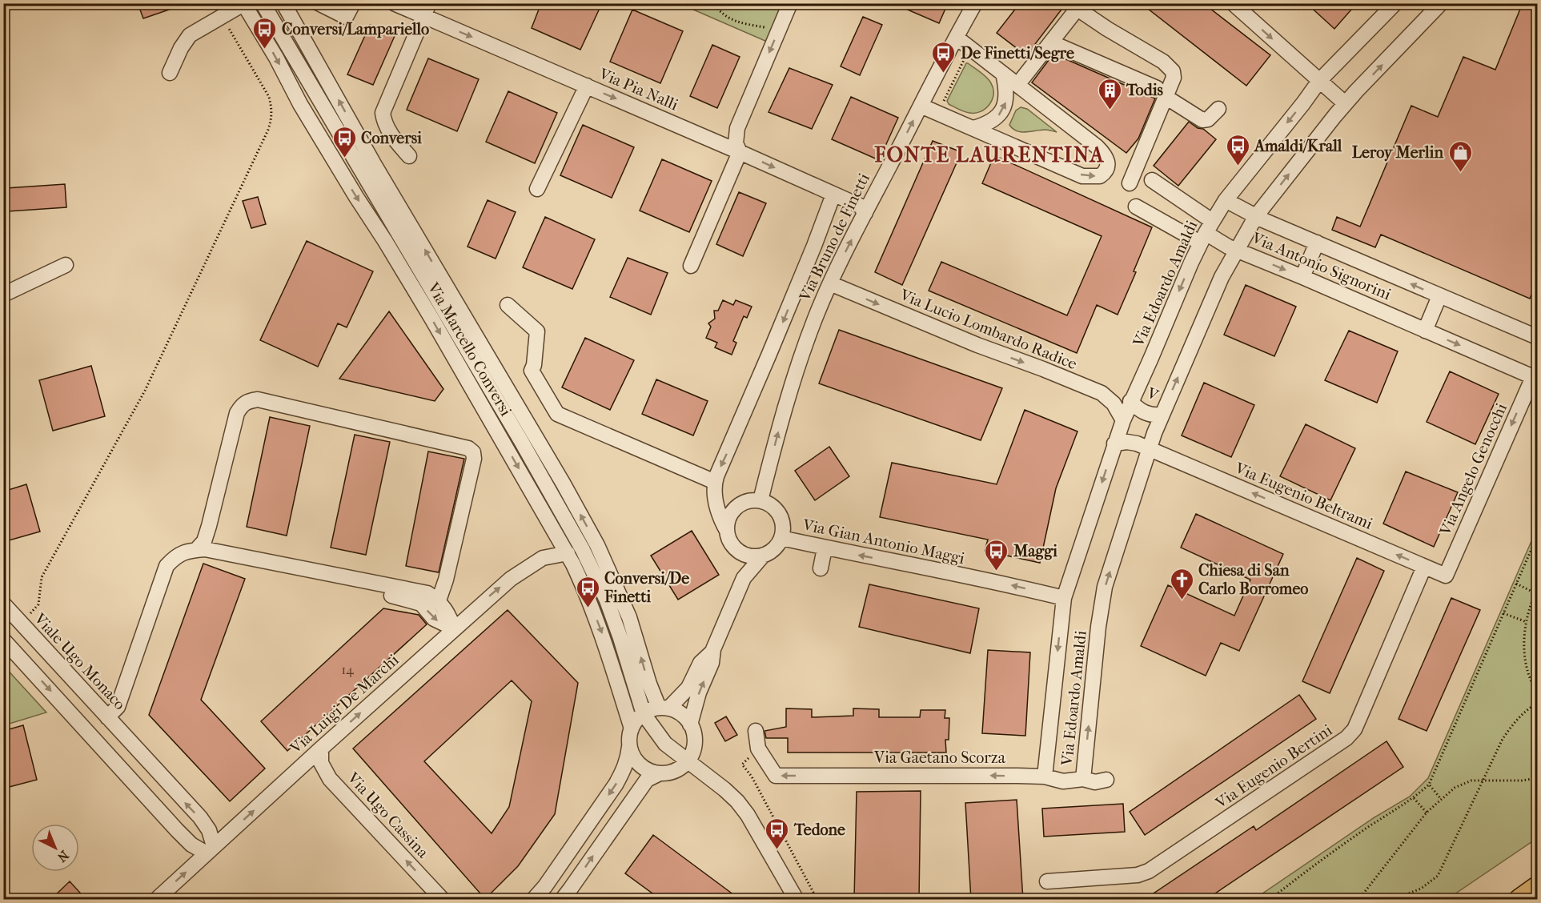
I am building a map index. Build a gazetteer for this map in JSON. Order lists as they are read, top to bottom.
{
  "streets": {
    "street": [
      "Via Pia Nalli",
      "Via Bruno de Finetti",
      "Via Antonio Signorini",
      "Via Edoardo Amaldi",
      "Via Lucio Lombardo Radice",
      "Via Marcello Conversi",
      "V",
      "Via Angelo Genocchi",
      "Via Eugenio Beltrami",
      "Via Gian Antonio Maggi",
      "Viale Ugo Monaco",
      "Via Luigi De Marchi",
      "Via Gaetano Scorza",
      "Via Eugenio Bertini",
      "Via Ugo Cassina"
    ]
  },
  "crossings": [
    ["Via Pia Nalli", "Via Bruno de Finetti"],
    ["Via Bruno de Finetti", "Via Lucio Lombardo Radice"],
    ["Via Bruno de Finetti", "Via Marcello Conversi"],
    ["Via Bruno de Finetti", "Via Gian Antonio Maggi"],
    ["Via Antonio Signorini", "Via Edoardo Amaldi"],
    ["Via Antonio Signorini", "Via Angelo Genocchi"],
    ["Via Edoardo Amaldi", "Via Lucio Lombardo Radice"],
    ["Via Edoardo Amaldi", "V"],
    ["Via Edoardo Amaldi", "Via Eugenio Beltrami"],
    ["Via Edoardo Amaldi", "Via Gian Antonio Maggi"],
    ["Via Edoardo Amaldi", "Via Gaetano Scorza"],
    ["Via Marcello Conversi", "Via Luigi De Marchi"],
    ["Via Angelo Genocchi", "Via Eugenio Beltrami"],
    ["Via Eugenio Beltrami", "Via Eugenio Bertini"],
    ["Viale Ugo Monaco", "Via Luigi De Marchi"],
    ["Via Luigi De Marchi", "Via Ugo Cassina"]
  ],
  "one_way": [
    "Via Pia Nalli",
    "Via Lucio Lombardo Radice",
    "Via Angelo Genocchi",
    "Via Eugenio Beltrami",
    "Via Gian Antonio Maggi",
    "Via Luigi De Marchi",
    "Via Gaetano Scorza",
    "Via Ugo Cassina"
  ],
  "districts": ["FONTE LAURENTINA"],
  "places": {
    "bus stop": [
      "Conversi/Lampariello",
      "De Finetti/Segre",
      "Conversi",
      "Amaldi/Krall",
      "Maggi",
      "Conversi/De Finetti",
      "Tedone"
    ],
    "building": ["Todis"],
    "shop": ["Leroy Merlin"],
    "church": ["Chiesa di San Carlo Borromeo"]
  },
  "house_numbers": ["14"],
  "north": "bottom right"
}
